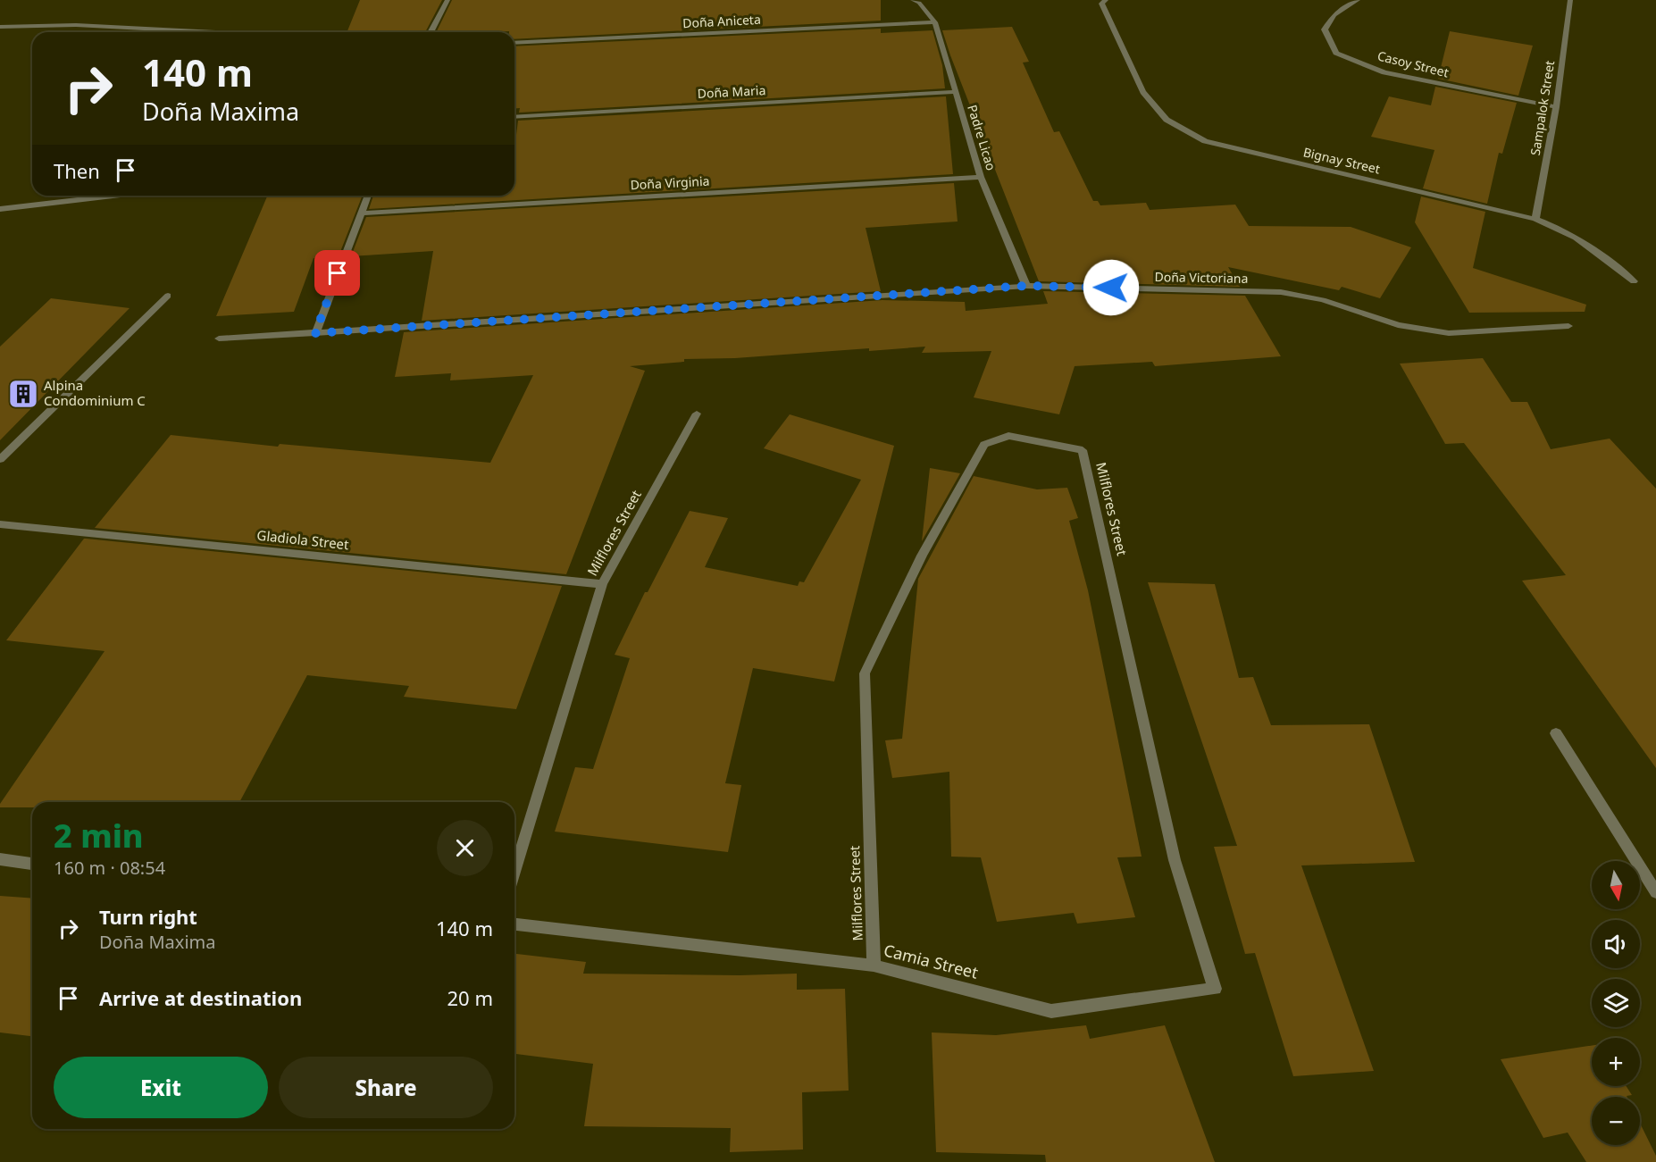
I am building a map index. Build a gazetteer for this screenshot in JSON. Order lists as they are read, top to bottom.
{
  "streets": {
    "street": [
      "Doña Aniceta",
      "Casoy Street",
      "Doña Maria",
      "Sampalok Street",
      "Padre Licao",
      "Bignay Street",
      "Doña Virginia",
      "Doña Victoriana",
      "Milflores Street",
      "Gladiola Street",
      "Camia Street"
    ]
  },
  "crossings": [
    ["Doña Aniceta", "Padre Licao"],
    ["Casoy Street", "Sampalok Street"],
    ["Doña Maria", "Padre Licao"],
    ["Sampalok Street", "Bignay Street"],
    ["Padre Licao", "Doña Virginia"],
    ["Padre Licao", "Doña Victoriana"],
    ["Milflores Street", "Gladiola Street"],
    ["Milflores Street", "Camia Street"]
  ],
  "places": {
    "building": ["Alpina Condominium C"]
  },
  "north": "bottom",
  "page": {
    "turn": ["140 m", "Doña Maxima"],
    "then": "Then",
    "heading": ["2 min", "160 m · 08:54"],
    "map_buttons": ["+", "−"],
    "list": [
      {
        "name": "Turn right",
        "note": "Doña Maxima",
        "value": "140 m"
      },
      {
        "name": "Arrive at destination",
        "value": "20 m"
      }
    ],
    "buttons": ["Exit", "Share"]
  }
}
